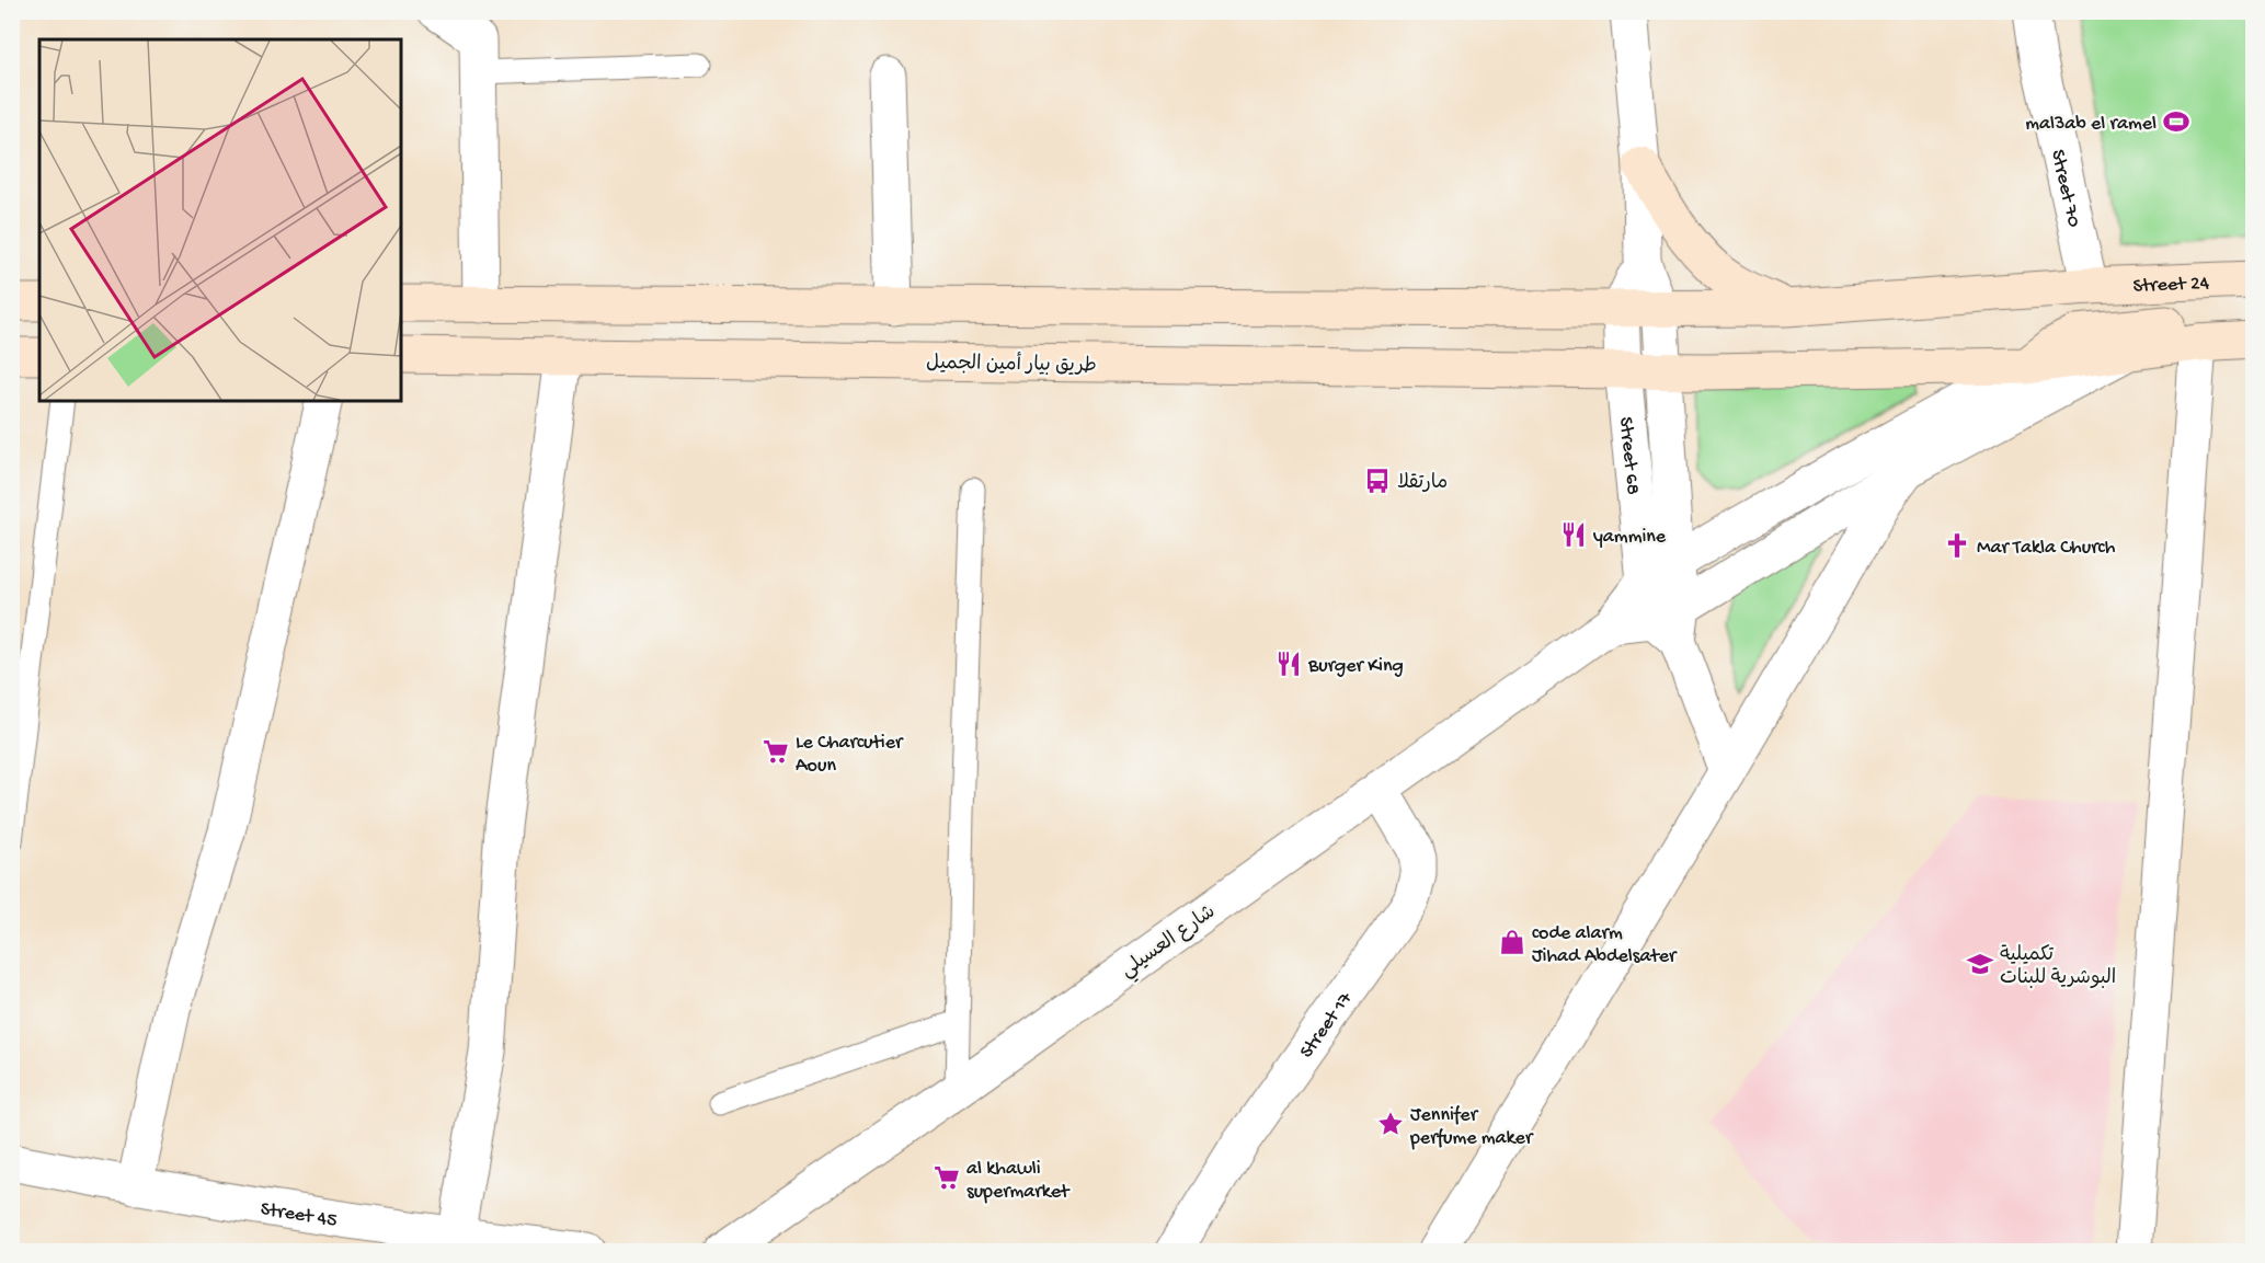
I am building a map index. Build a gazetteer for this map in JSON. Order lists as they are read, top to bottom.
{
  "streets": {
    "main road": ["Street 24", "طريق بيار أمين الجميل"],
    "street": [
      "Street 70",
      "Street 68",
      "شارع العسيلي",
      "Street 17",
      "Street 45"
    ]
  },
  "crossings": [
    ["Street 70", "Street 24"],
    ["Street 24", "Street 68"],
    ["طريق بيار أمين الجميل", "Street 68"],
    ["طريق بيار أمين الجميل", "شارع العسيلي"],
    ["Street 68", "شارع العسيلي"],
    ["شارع العسيلي", "Street 17"]
  ],
  "places": {
    "sports": ["mal3ab el ramel"],
    "bus stop": ["مارتقلا"],
    "restaurant": ["yammine", "Burger King"],
    "church": ["Mar Takla Church"],
    "supermarket": ["Le Charcutier Aoun", "al khawli supermarket"],
    "shop": ["code alarm Jihad Abdelsater"],
    "school or university": ["تكميلية البوشرية للبنات"],
    "place": ["Jennifer perfume maker"]
  }
}
